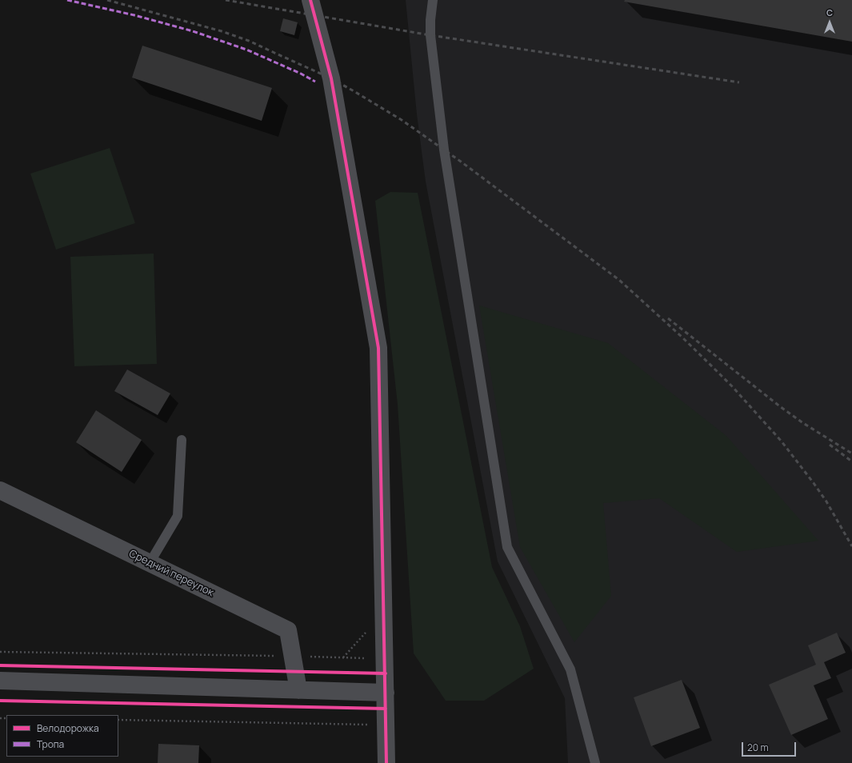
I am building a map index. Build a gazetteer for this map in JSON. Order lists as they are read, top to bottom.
{
  "streets": {
    "street": ["Средний переулок"]
  },
  "legend": ["Велодорожка", "Тропа"],
  "scale_bar": "20 m",
  "north": "top"
}
